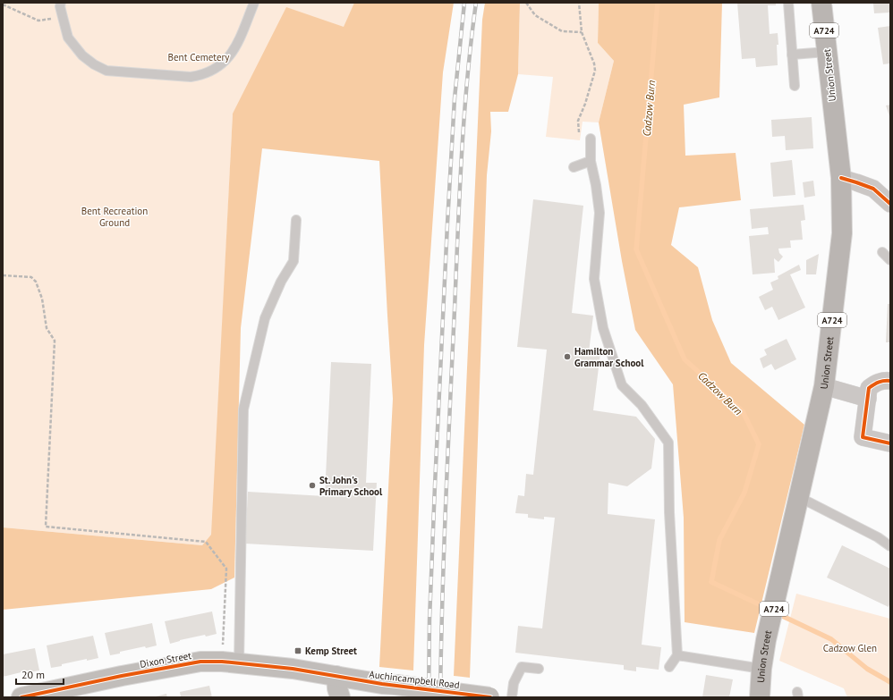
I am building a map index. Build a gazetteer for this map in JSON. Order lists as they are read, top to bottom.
{
  "streets": {
    "main road": ["A724", "Union Street"],
    "street": ["Dixon Street", "Auchincampbell Road"]
  },
  "crossings": [
    ["Dixon Street", "Auchincampbell Road"]
  ],
  "water": ["Cadzow Burn"],
  "parks": ["Bent Cemetery", "Bent Recreation Ground", "Cadzow Glen"],
  "places": {
    "other": ["Hamilton Grammar School", "St. John's Primary School"],
    "transit": ["Kemp Street"]
  },
  "scale_bar": "20 m"
}
